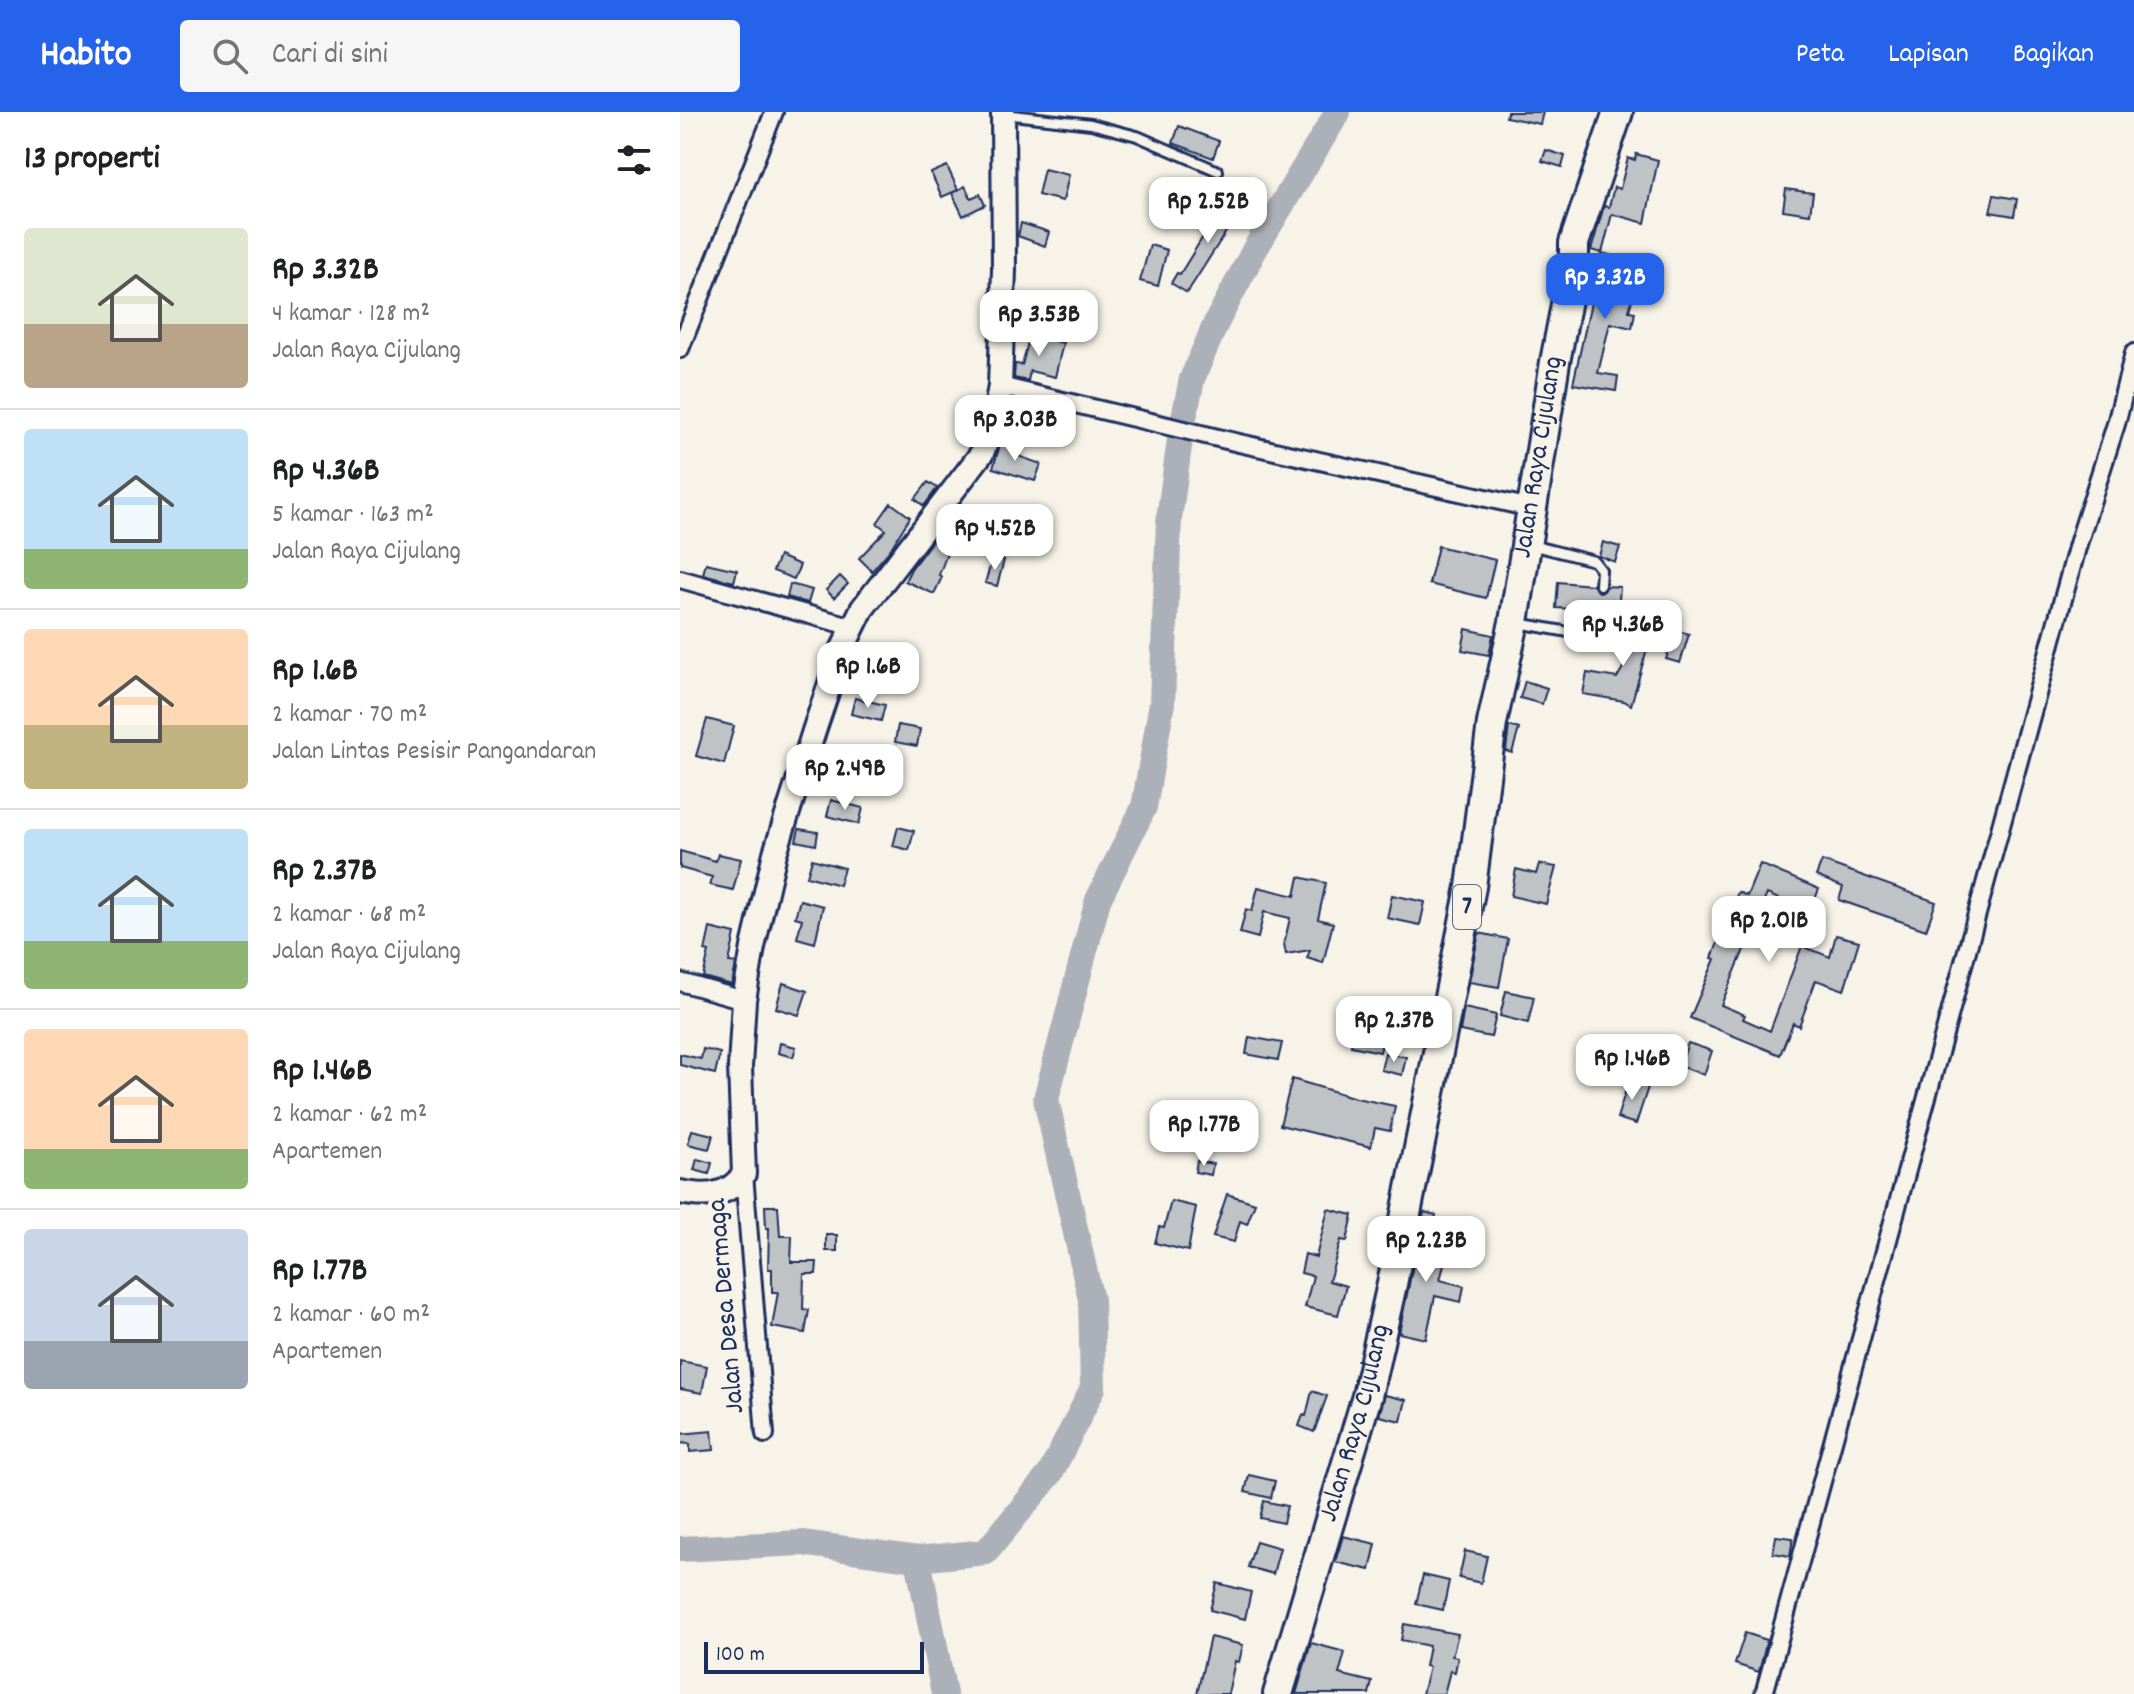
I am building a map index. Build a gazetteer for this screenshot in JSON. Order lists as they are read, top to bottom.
{
  "streets": {
    "highway": ["Jalan Raya Cijulang", "7"],
    "street": ["Jalan Desa Dermaga"]
  },
  "scale_bar": "100 m",
  "page": {
    "header": "Habito",
    "search": "Cari di sini",
    "nav": ["Peta", "Lapisan", "Bagikan"],
    "heading": "13 properti",
    "price": [
      "Rp 2.52B",
      "Rp 3.32B",
      "Rp 3.53B",
      "Rp 3.03B",
      "Rp 4.52B",
      "Rp 4.36B",
      "Rp 1.6B",
      "Rp 2.49B",
      "Rp 2.01B",
      "Rp 2.37B",
      "Rp 1.46B",
      "Rp 1.77B",
      "Rp 2.23B"
    ],
    "list": [
      {
        "name": "Rp 3.32B",
        "note": "4 kamar · 128 m² · Jalan Raya Cijulang"
      },
      {
        "name": "Rp 4.36B",
        "note": "5 kamar · 163 m² · Jalan Raya Cijulang"
      },
      {
        "name": "Rp 1.6B",
        "note": "2 kamar · 70 m² · Jalan Lintas Pesisir Pangandaran"
      },
      {
        "name": "Rp 2.37B",
        "note": "2 kamar · 68 m² · Jalan Raya Cijulang"
      },
      {
        "name": "Rp 1.46B",
        "note": "2 kamar · 62 m² · Apartemen"
      },
      {
        "name": "Rp 1.77B",
        "note": "2 kamar · 60 m² · Apartemen"
      }
    ],
    "scale": "100 m"
  }
}
